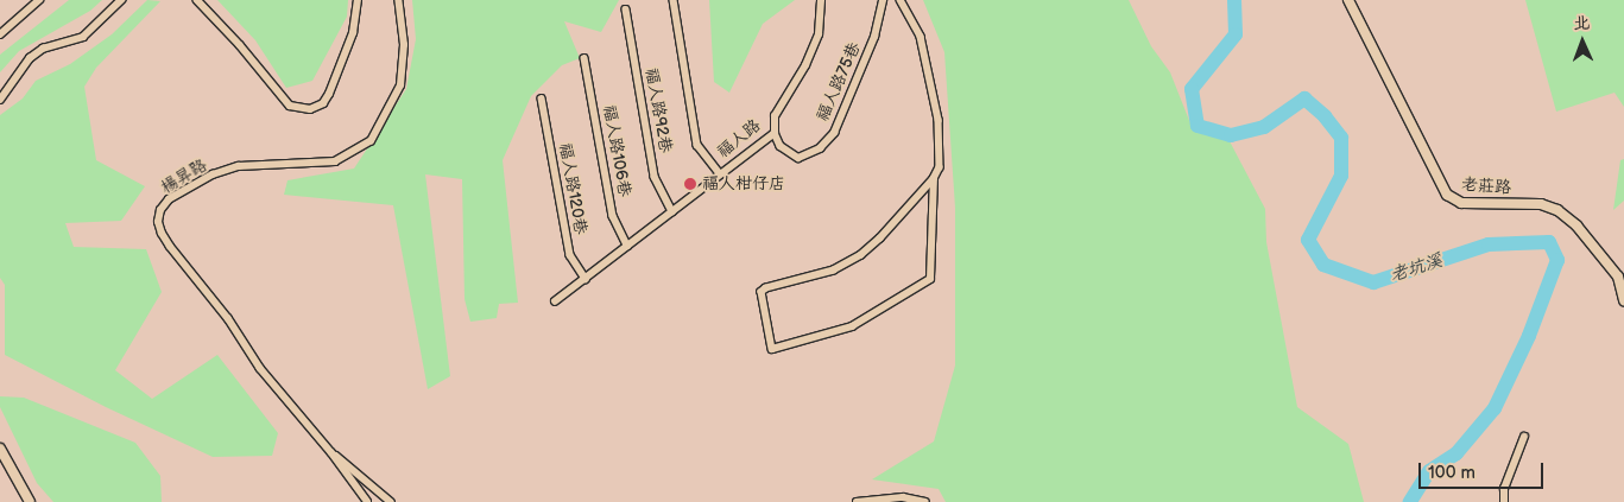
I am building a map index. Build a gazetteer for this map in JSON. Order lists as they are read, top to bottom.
{
  "streets": {
    "street": [
      "福人路75巷",
      "福人路92巷",
      "福人路",
      "福人路106巷",
      "楊昇路",
      "老莊路",
      "福人路120巷"
    ]
  },
  "crossings": [
    ["福人路75巷", "福人路"],
    ["福人路92巷", "福人路"],
    ["福人路", "福人路106巷"],
    ["福人路", "福人路120巷"]
  ],
  "water": ["老坑溪"],
  "places": ["福人柑仔店"],
  "scale_bar": "100 m",
  "north": "top"
}
